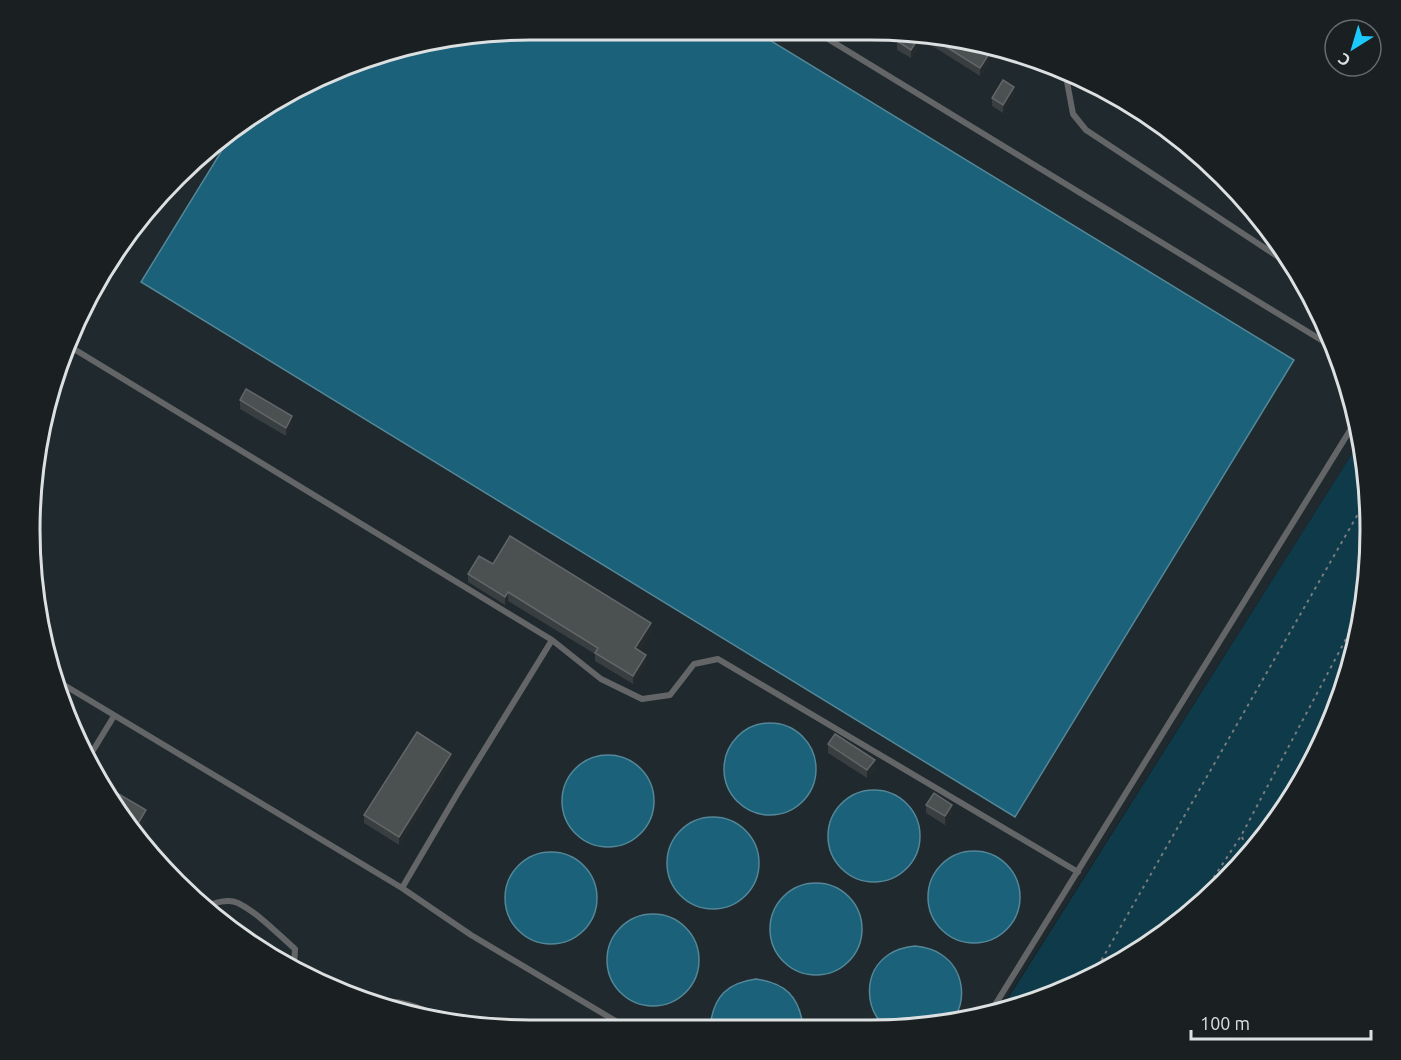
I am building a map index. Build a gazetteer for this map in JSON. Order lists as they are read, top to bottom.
{
  "scale_bar": "100 m",
  "north": "bottom left"
}
